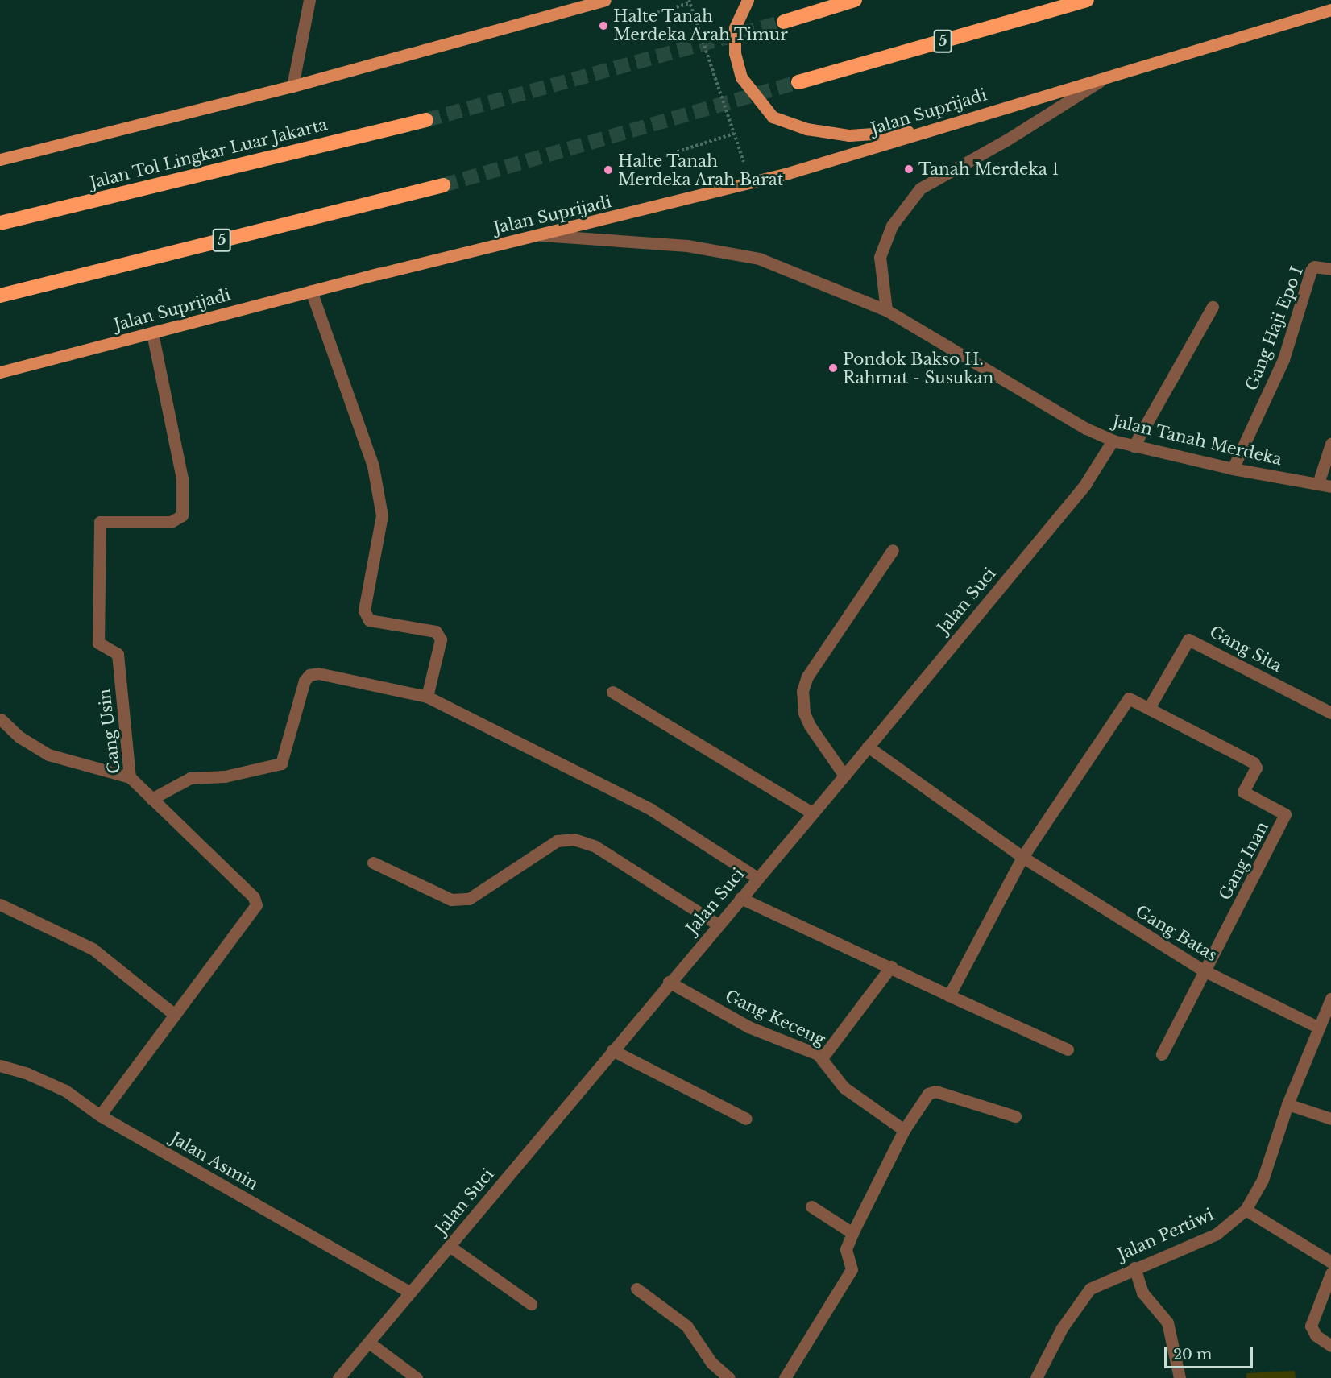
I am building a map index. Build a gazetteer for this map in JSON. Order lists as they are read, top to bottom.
{
  "streets": {
    "highway": ["5", "Jalan Tol Lingkar Luar Jakarta"],
    "main road": ["Jalan Suprijadi"],
    "street": [
      "Gang Haji Epo I",
      "Jalan Tanah Merdeka",
      "Jalan Suci",
      "Gang Sita",
      "Gang Usin",
      "Gang Inan",
      "Gang Batas",
      "Gang Keceng",
      "Jalan Asmin",
      "Jalan Pertiwi"
    ]
  },
  "crossings": [
    ["Jalan Suprijadi", "Jalan Tanah Merdeka"],
    ["Jalan Suprijadi", "Gang Usin"],
    ["Gang Haji Epo I", "Jalan Tanah Merdeka"],
    ["Jalan Tanah Merdeka", "Jalan Suci"],
    ["Jalan Suci", "Gang Batas"],
    ["Jalan Suci", "Gang Keceng"],
    ["Jalan Suci", "Jalan Asmin"],
    ["Gang Sita", "Gang Inan"],
    ["Gang Usin", "Jalan Asmin"],
    ["Gang Inan", "Gang Batas"],
    ["Gang Batas", "Jalan Pertiwi"]
  ],
  "places": [
    "Halte Tanah Merdeka Arah Timur",
    "Tanah Merdeka 1",
    "Halte Tanah Merdeka Arah Barat",
    "Pondok Bakso H. Rahmat - Susukan"
  ],
  "scale_bar": "20 m"
}
